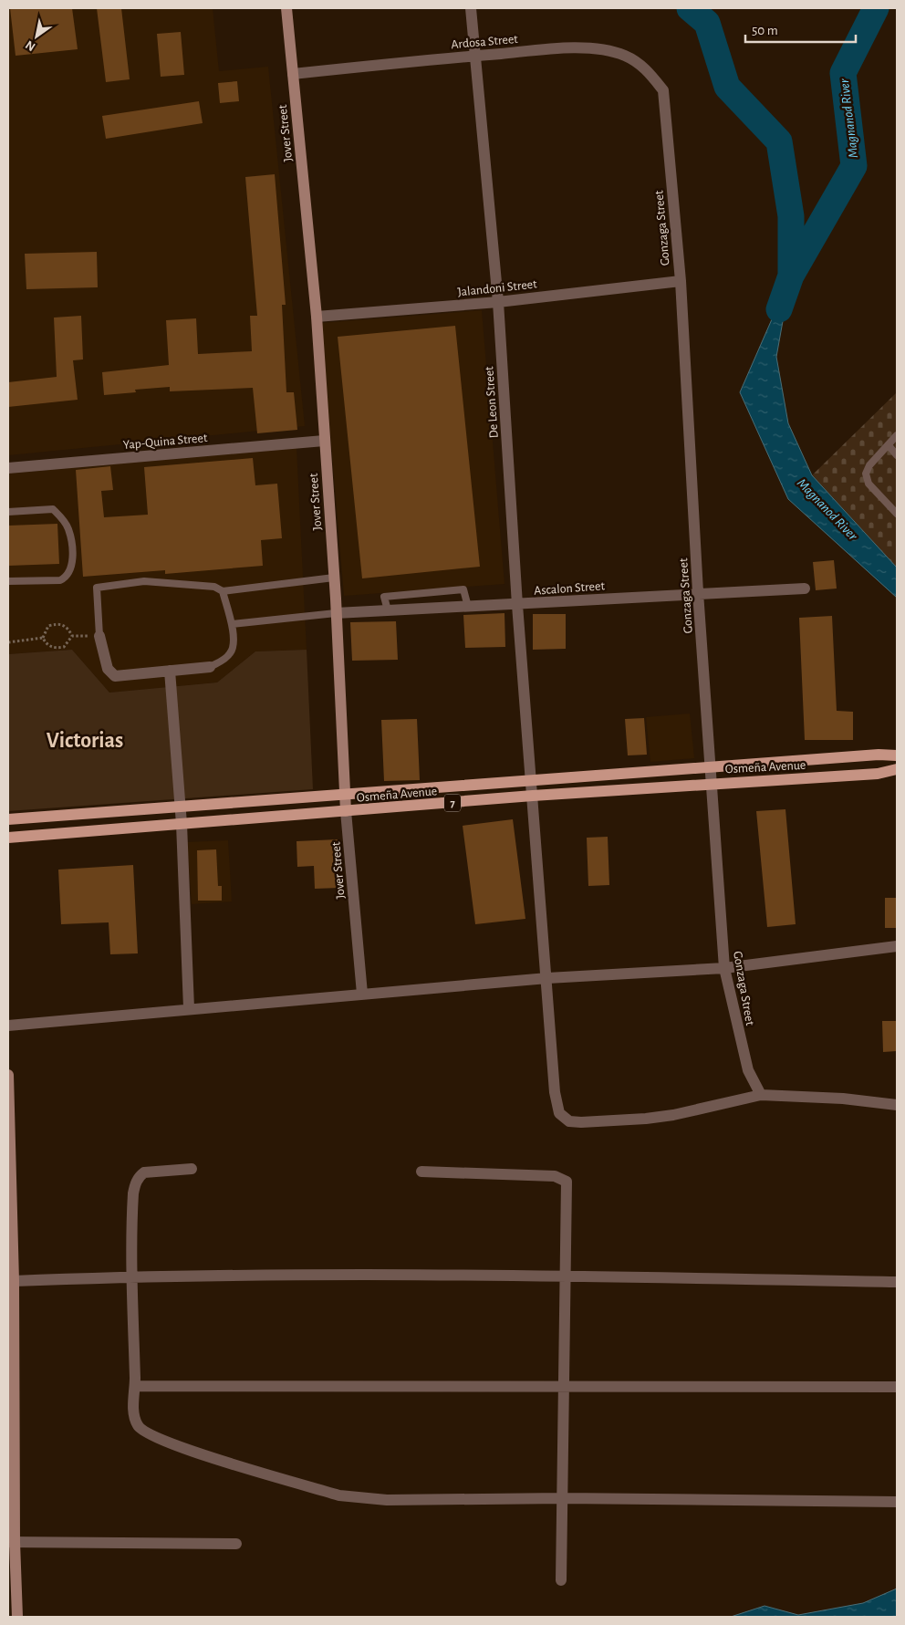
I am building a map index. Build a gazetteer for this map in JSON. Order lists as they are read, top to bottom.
{
  "streets": {
    "main road": ["Osmeña Avenue", "7"],
    "street": [
      "Ardosa Street",
      "Jover Street",
      "Gonzaga Street",
      "Jalandoni Street",
      "De Leon Street",
      "Yap-Quina Street",
      "Ascalon Street"
    ]
  },
  "crossings": [
    ["Ardosa Street", "Jover Street"],
    ["Ardosa Street", "Gonzaga Street"],
    ["Ardosa Street", "De Leon Street"],
    ["Jover Street", "Jalandoni Street"],
    ["Jover Street", "Yap-Quina Street"],
    ["Jover Street", "Ascalon Street"],
    ["Jover Street", "Osmeña Avenue"],
    ["Gonzaga Street", "Jalandoni Street"],
    ["Gonzaga Street", "De Leon Street"],
    ["Gonzaga Street", "Ascalon Street"],
    ["Gonzaga Street", "Osmeña Avenue"],
    ["Jalandoni Street", "De Leon Street"],
    ["De Leon Street", "Ascalon Street"],
    ["De Leon Street", "Osmeña Avenue"]
  ],
  "districts": ["Victorias"],
  "water": ["Magnanod River"],
  "scale_bar": "50 m",
  "north": "bottom left"
}
